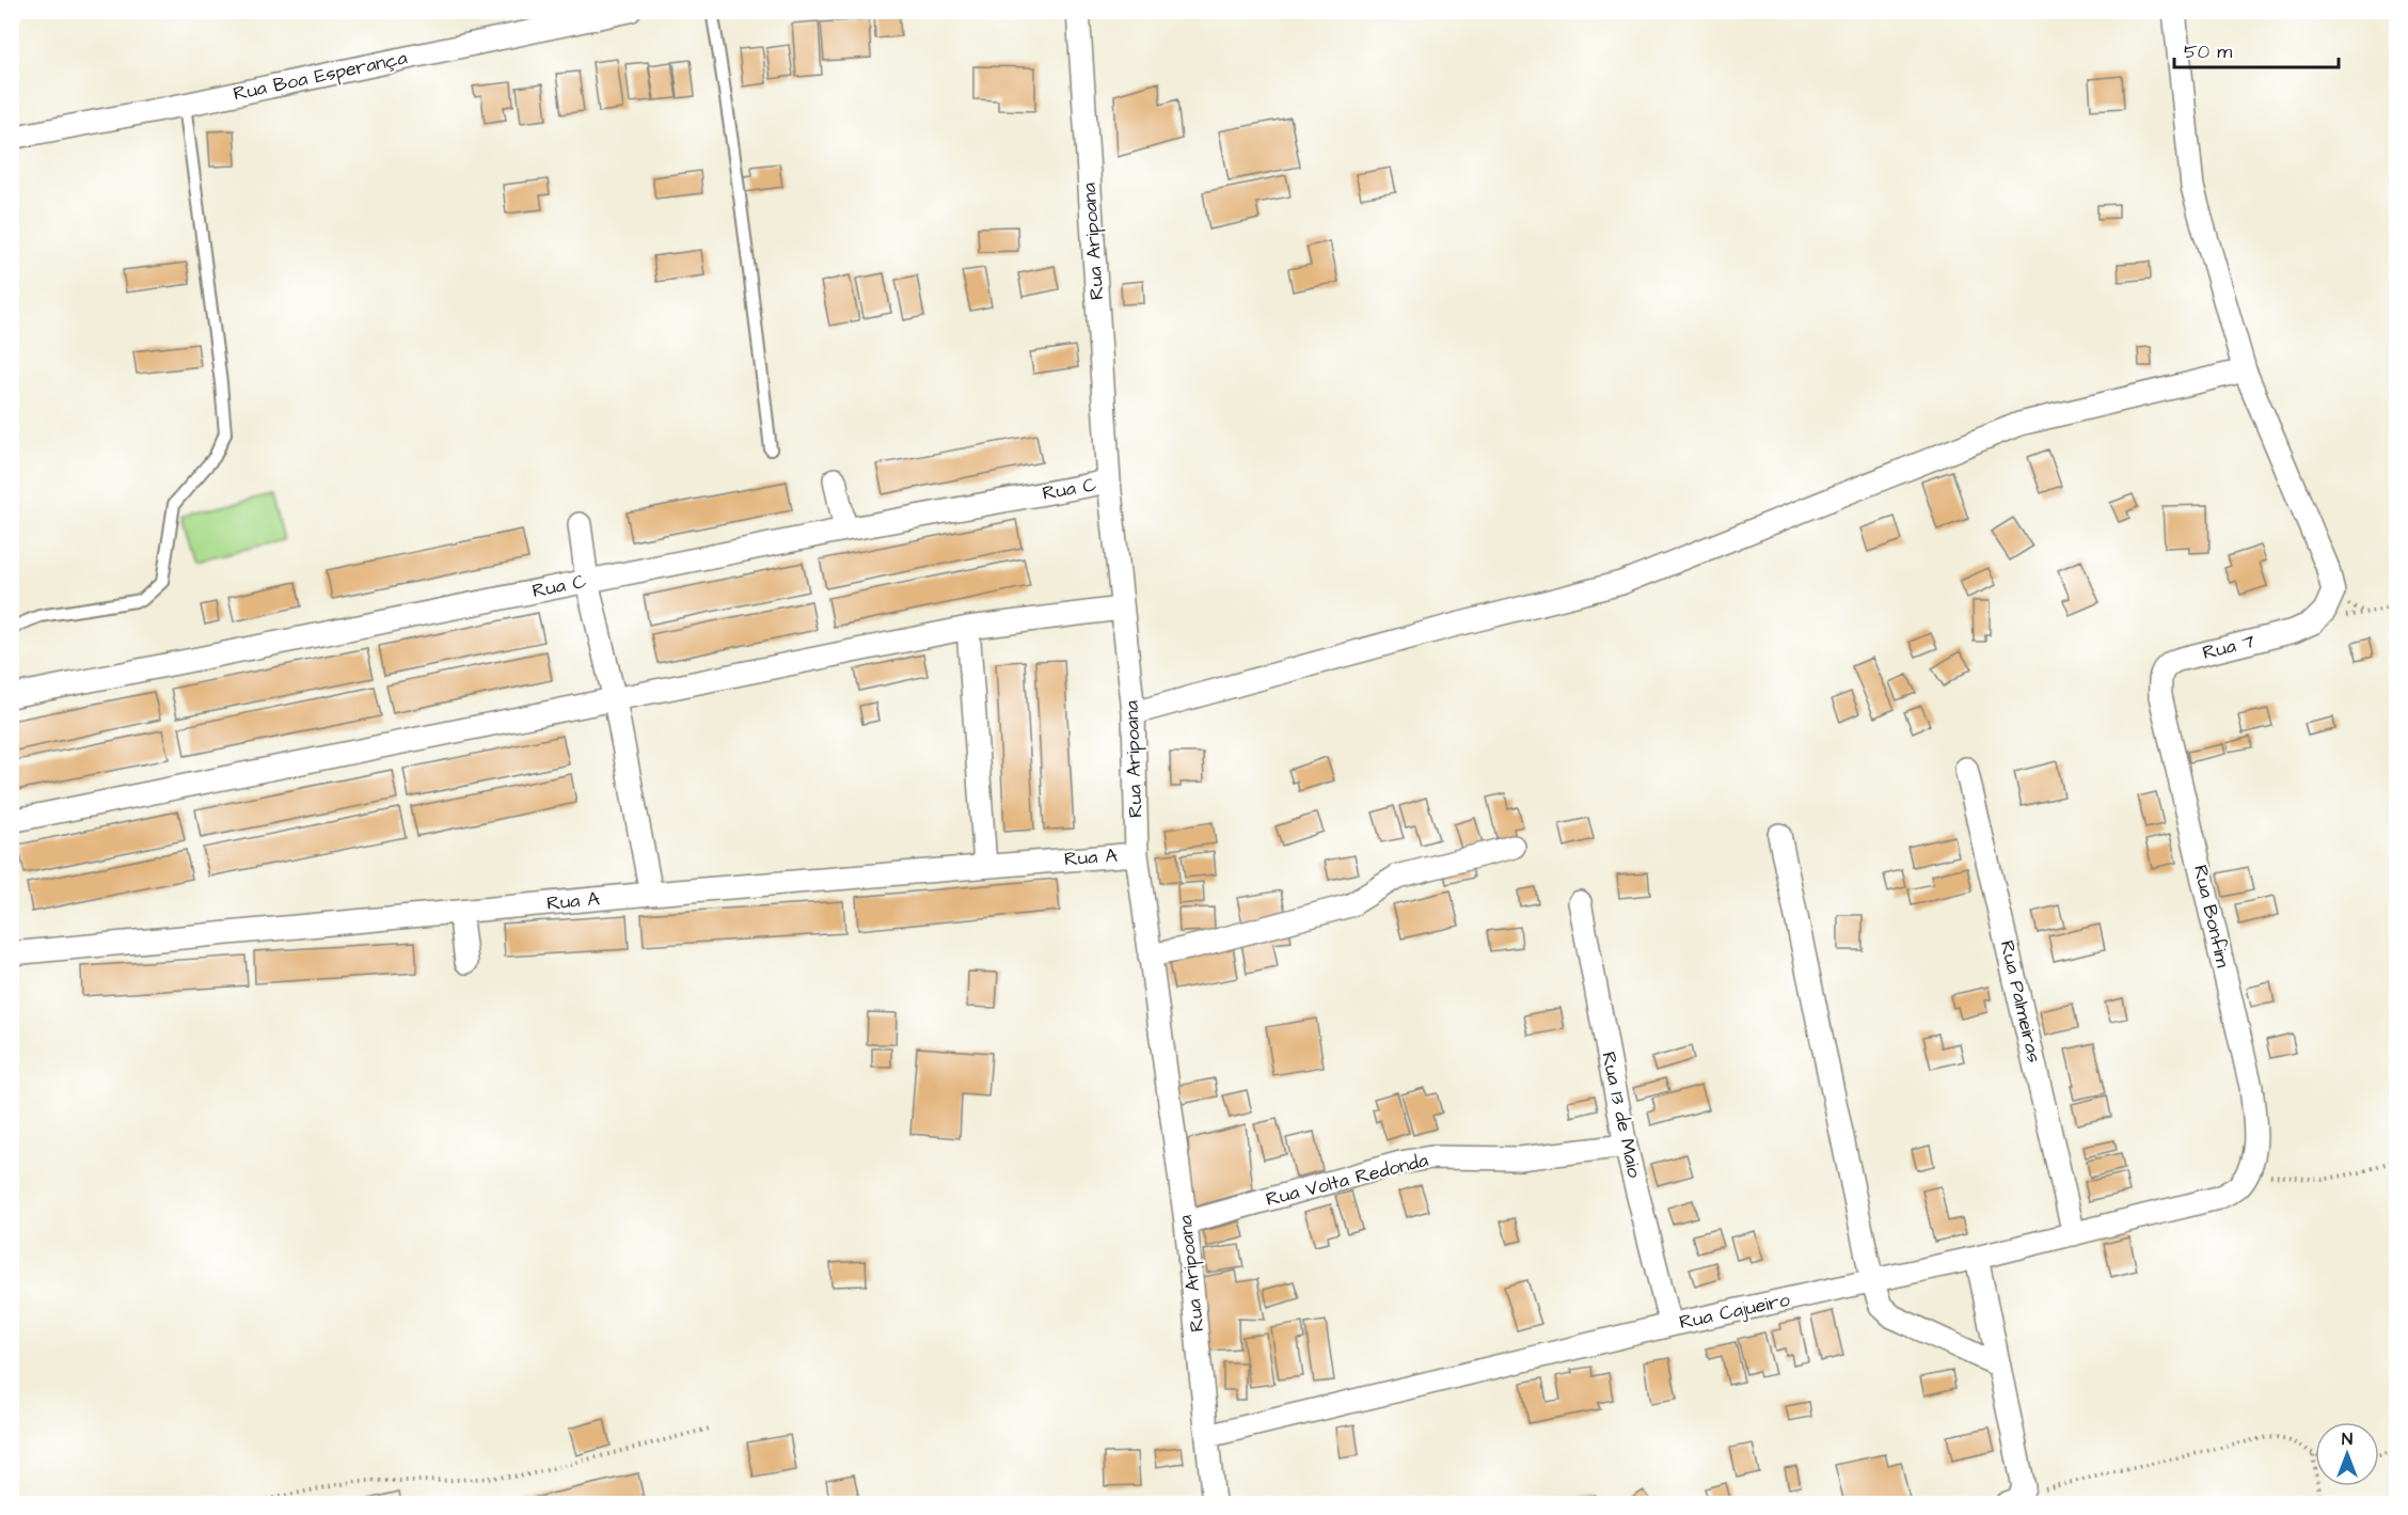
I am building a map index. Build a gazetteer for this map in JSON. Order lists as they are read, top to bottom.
{
  "streets": {
    "street": [
      "Rua Boa Esperança",
      "Rua Aripoana",
      "Rua C",
      "Rua 7",
      "Rua A",
      "Rua Bonfim",
      "Rua Palmeiras",
      "Rua 13 de Maio",
      "Rua Volta Redonda",
      "Rua Cajueiro"
    ]
  },
  "crossings": [
    ["Rua Aripoana", "Rua C"],
    ["Rua Aripoana", "Rua A"],
    ["Rua Aripoana", "Rua Volta Redonda"],
    ["Rua Aripoana", "Rua Cajueiro"],
    ["Rua 7", "Rua Bonfim"],
    ["Rua Bonfim", "Rua Cajueiro"],
    ["Rua Palmeiras", "Rua Cajueiro"],
    ["Rua 13 de Maio", "Rua Volta Redonda"],
    ["Rua 13 de Maio", "Rua Cajueiro"]
  ],
  "scale_bar": "50 m",
  "north": "top"
}
